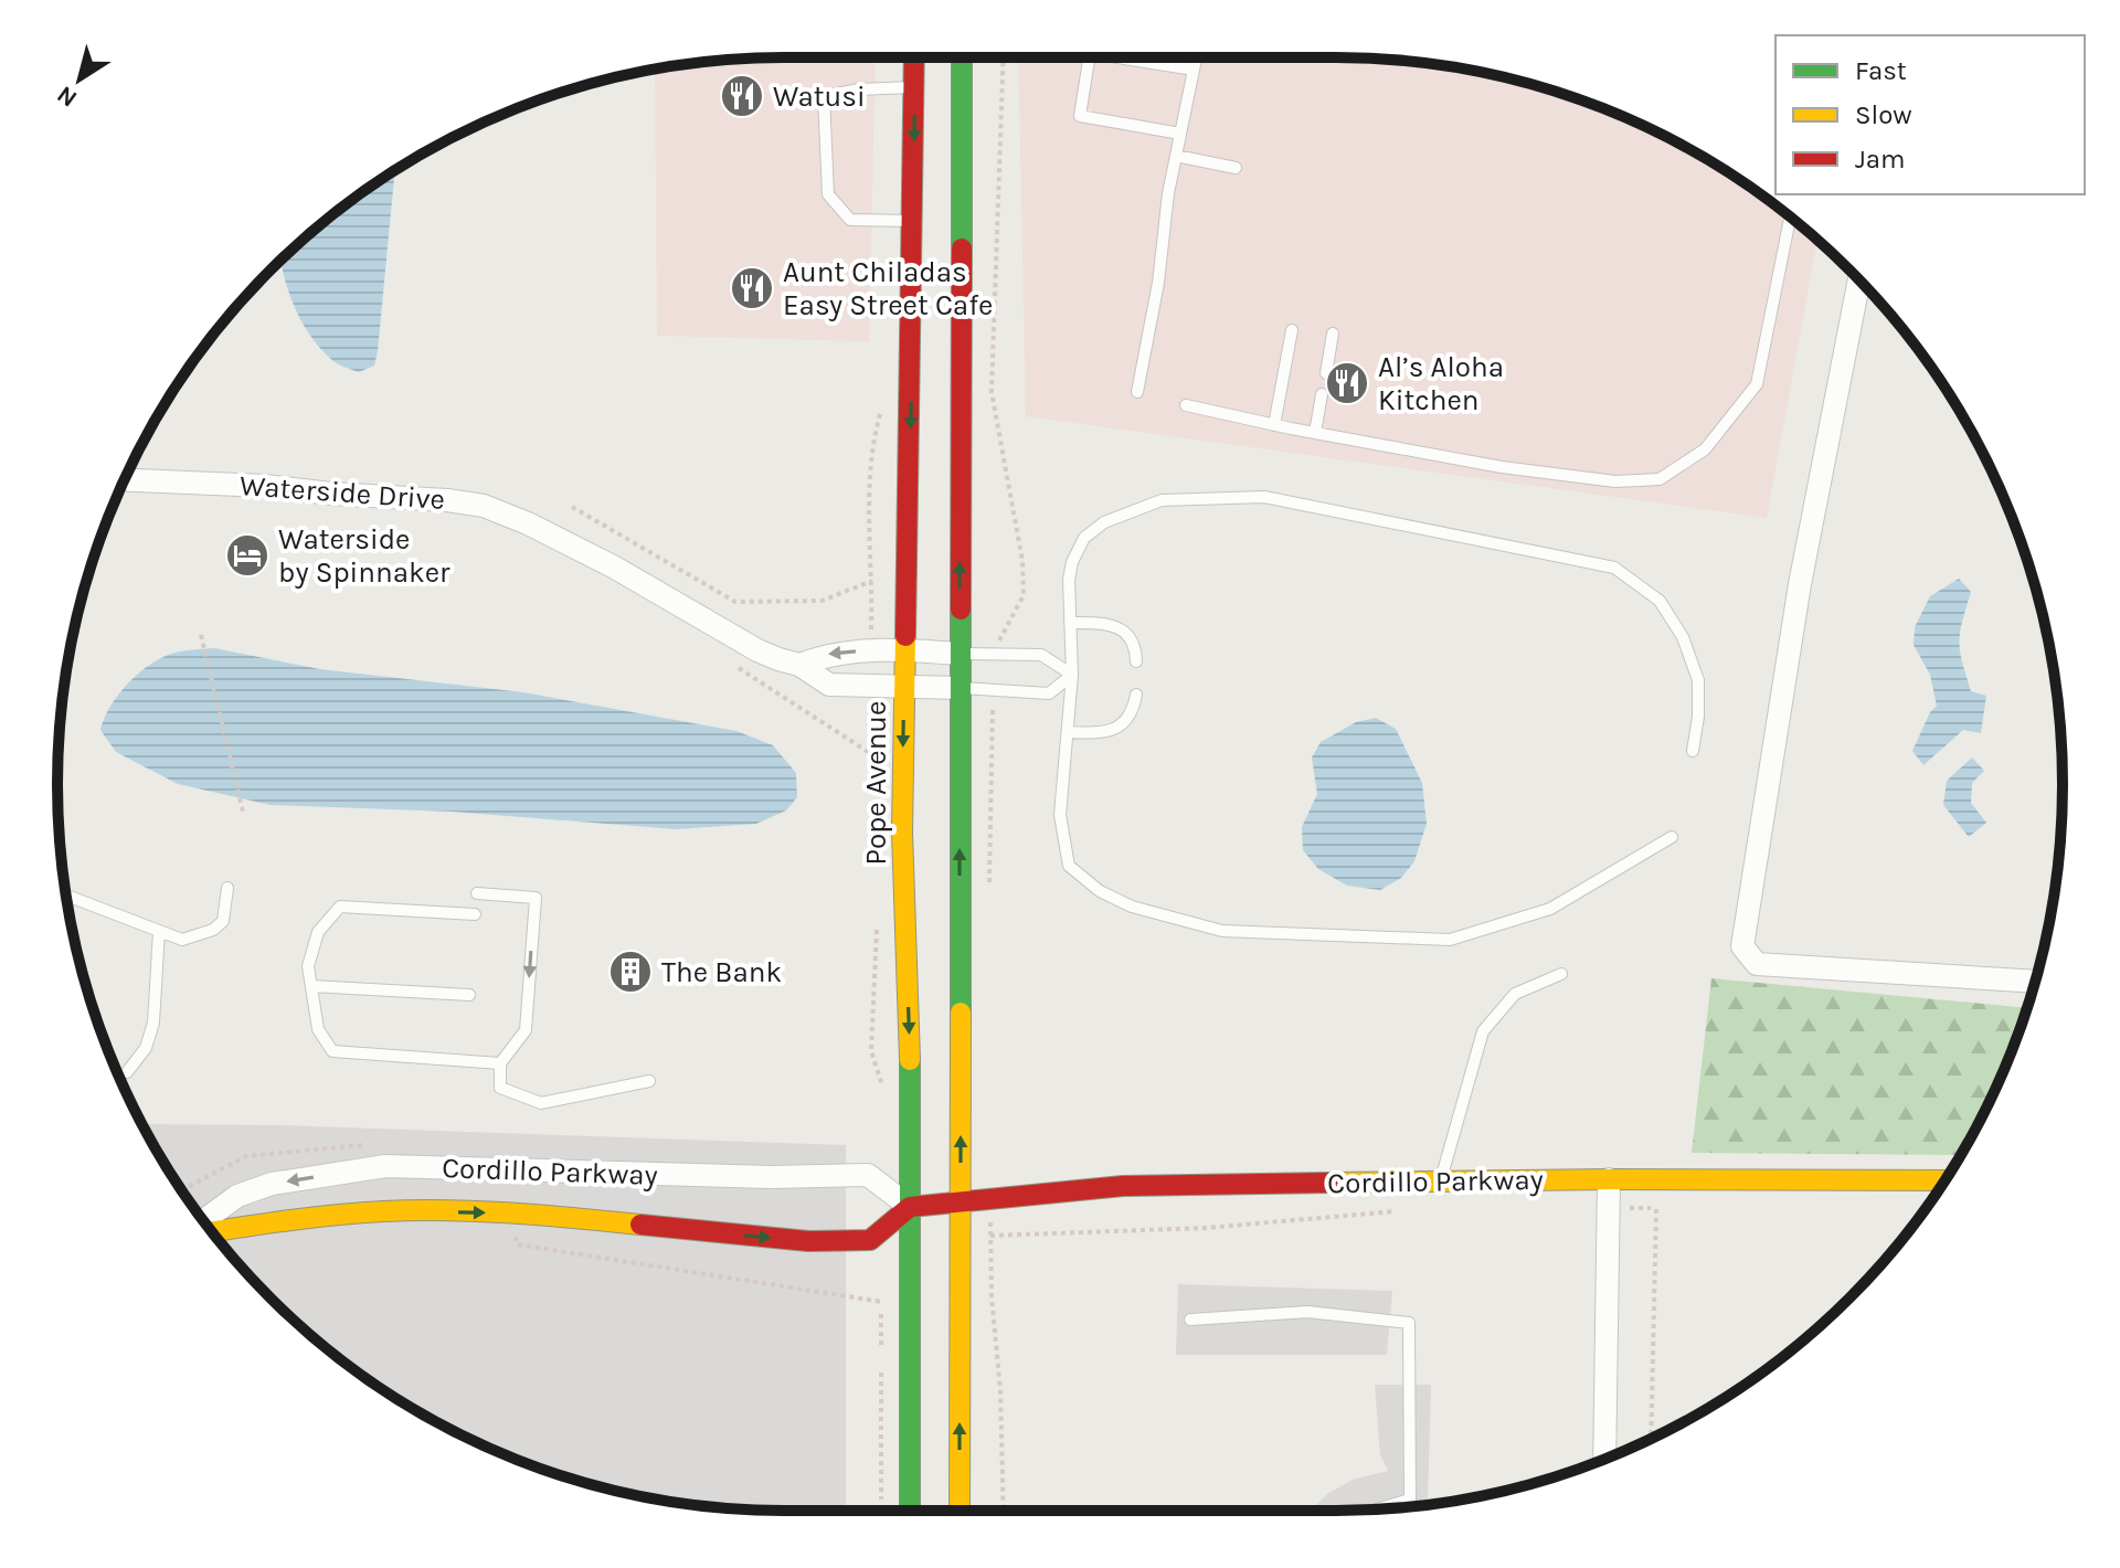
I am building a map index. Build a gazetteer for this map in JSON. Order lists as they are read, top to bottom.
{
  "streets": {
    "main road": ["Pope Avenue", "Cordillo Parkway"],
    "street": ["Waterside Drive"]
  },
  "crossings": [
    ["Waterside Drive", "Pope Avenue"],
    ["Pope Avenue", "Cordillo Parkway"]
  ],
  "places": {
    "restaurant": ["Watusi", "Aunt Chiladas Easy Street Cafe", "Al’s Aloha Kitchen"],
    "hotel": ["Waterside by Spinnaker"],
    "building": ["The Bank"]
  },
  "legend": ["Fast", "Slow", "Jam"],
  "north": "bottom left"
}
